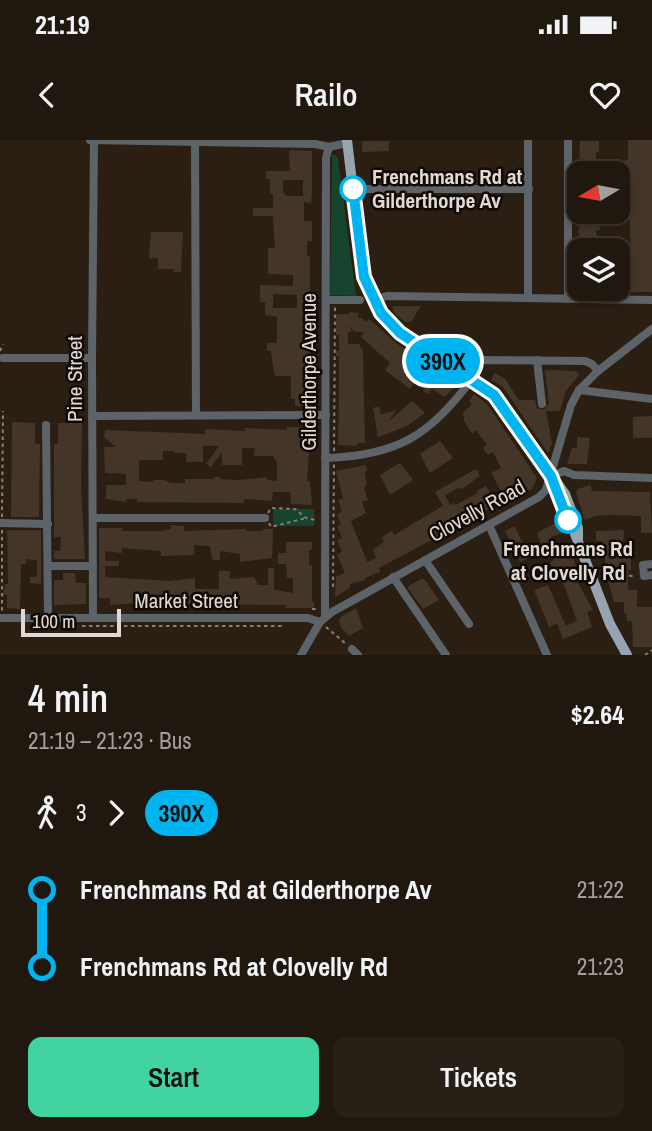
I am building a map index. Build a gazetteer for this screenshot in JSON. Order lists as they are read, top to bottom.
{
  "streets": {
    "street": [
      "Gilderthorpe Avenue",
      "Pine Street",
      "Clovelly Road",
      "Market Street"
    ]
  },
  "crossings": [
    ["Gilderthorpe Avenue", "Clovelly Road"],
    ["Gilderthorpe Avenue", "Market Street"],
    ["Pine Street", "Market Street"],
    ["Clovelly Road", "Market Street"]
  ],
  "places": ["Frenchmans Rd at Gilderthorpe Av", "Frenchmans Rd at Clovelly Rd"],
  "lines": ["bus line 390X"],
  "scale_bar": "100 m",
  "north": "left",
  "page": {
    "status": "21:19",
    "header": "Railo",
    "on_map": "390X",
    "scale": "100 m",
    "heading": ["4 min", "21:19 – 21:23 · Bus", "$2.64"],
    "legs": ["3", "390X"],
    "list": [
      {
        "name": "Frenchmans Rd at Gilderthorpe Av",
        "value": "21:22"
      },
      {
        "name": "Frenchmans Rd at Clovelly Rd",
        "value": "21:23"
      }
    ],
    "buttons": ["Start", "Tickets"]
  }
}
